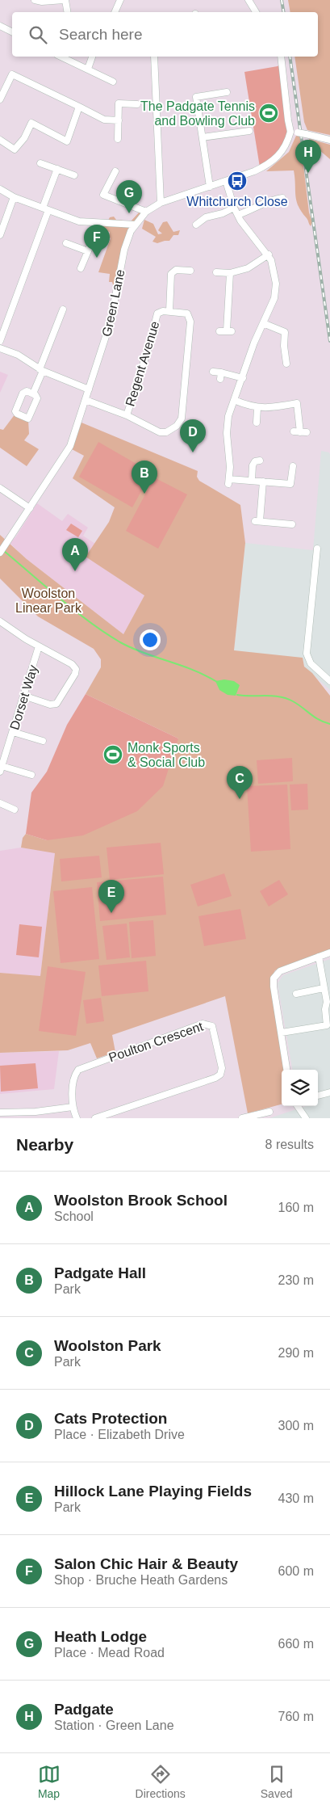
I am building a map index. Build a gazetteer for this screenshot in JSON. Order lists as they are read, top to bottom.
{
  "streets": {
    "street": [
      "Green Lane",
      "Regent Avenue",
      "Dorset Way",
      "Poulton Crescent"
    ]
  },
  "parks": ["Woolston Linear Park"],
  "places": {
    "sports": ["The Padgate Tennis and Bowling Club", "Monk Sports & Social Club"],
    "bus stop": ["Whitchurch Close"]
  },
  "page": {
    "search": "Search here",
    "pins": [
      "H",
      "G",
      "F",
      "D",
      "B",
      "A",
      "C",
      "E"
    ],
    "heading": ["Nearby", "8 results"],
    "list": [
      {
        "mark": "A",
        "name": "Woolston Brook School",
        "note": "School",
        "value": "160 m"
      },
      {
        "mark": "B",
        "name": "Padgate Hall",
        "note": "Park",
        "value": "230 m"
      },
      {
        "mark": "C",
        "name": "Woolston Park",
        "note": "Park",
        "value": "290 m"
      },
      {
        "mark": "D",
        "name": "Cats Protection",
        "note": "Place · Elizabeth Drive",
        "value": "300 m"
      },
      {
        "mark": "E",
        "name": "Hillock Lane Playing Fields",
        "note": "Park",
        "value": "430 m"
      },
      {
        "mark": "F",
        "name": "Salon Chic Hair & Beauty",
        "note": "Shop · Bruche Heath Gardens",
        "value": "600 m"
      },
      {
        "mark": "G",
        "name": "Heath Lodge",
        "note": "Place · Mead Road",
        "value": "660 m"
      },
      {
        "mark": "H",
        "name": "Padgate",
        "note": "Station · Green Lane",
        "value": "760 m"
      }
    ],
    "nav": ["Map", "Directions", "Saved"]
  }
}
